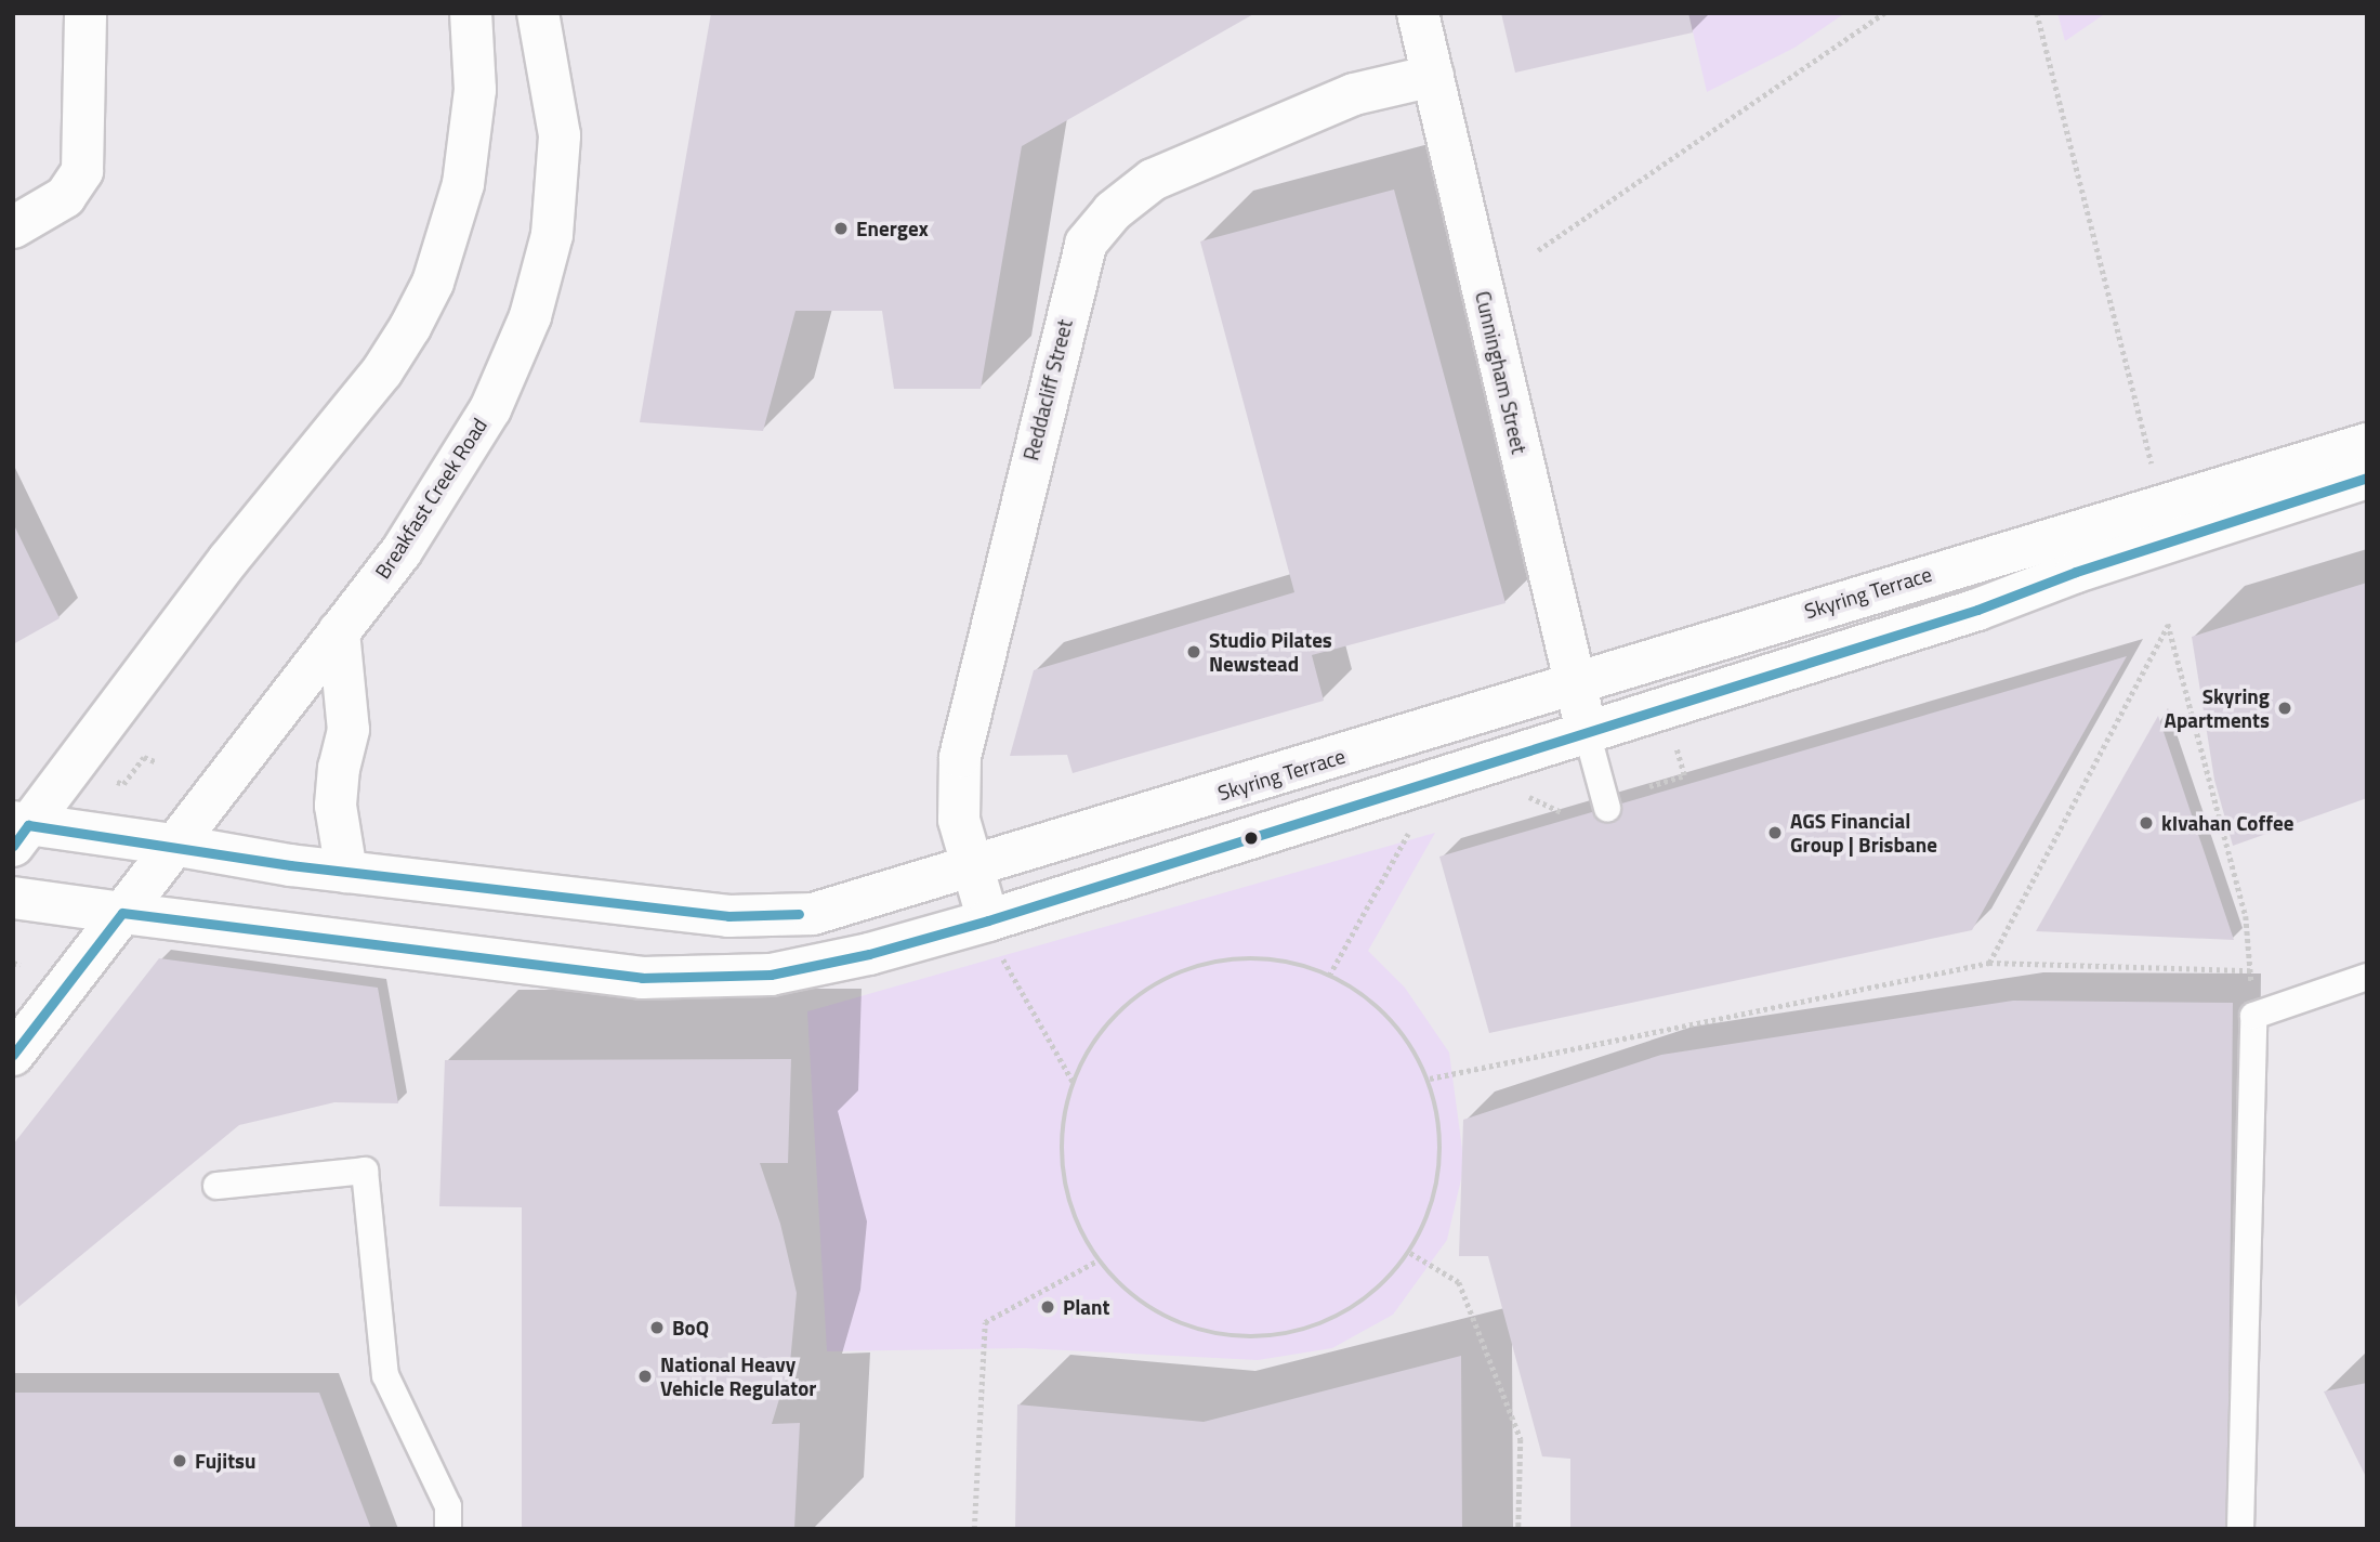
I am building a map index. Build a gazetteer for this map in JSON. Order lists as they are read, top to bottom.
{
  "streets": {
    "street": [
      "Cunningham Street",
      "Reddacliff Street",
      "Breakfast Creek Road",
      "Skyring Terrace"
    ]
  },
  "crossings": [
    ["Cunningham Street", "Reddacliff Street"],
    ["Cunningham Street", "Skyring Terrace"],
    ["Reddacliff Street", "Skyring Terrace"],
    ["Breakfast Creek Road", "Skyring Terrace"]
  ],
  "places": [
    "Energex",
    "Studio Pilates Newstead",
    "Skyring Apartments",
    "kIvahan Coffee",
    "AGS Financial Group | Brisbane",
    "Plant",
    "BoQ",
    "National Heavy Vehicle Regulator",
    "Fujitsu"
  ]
}
